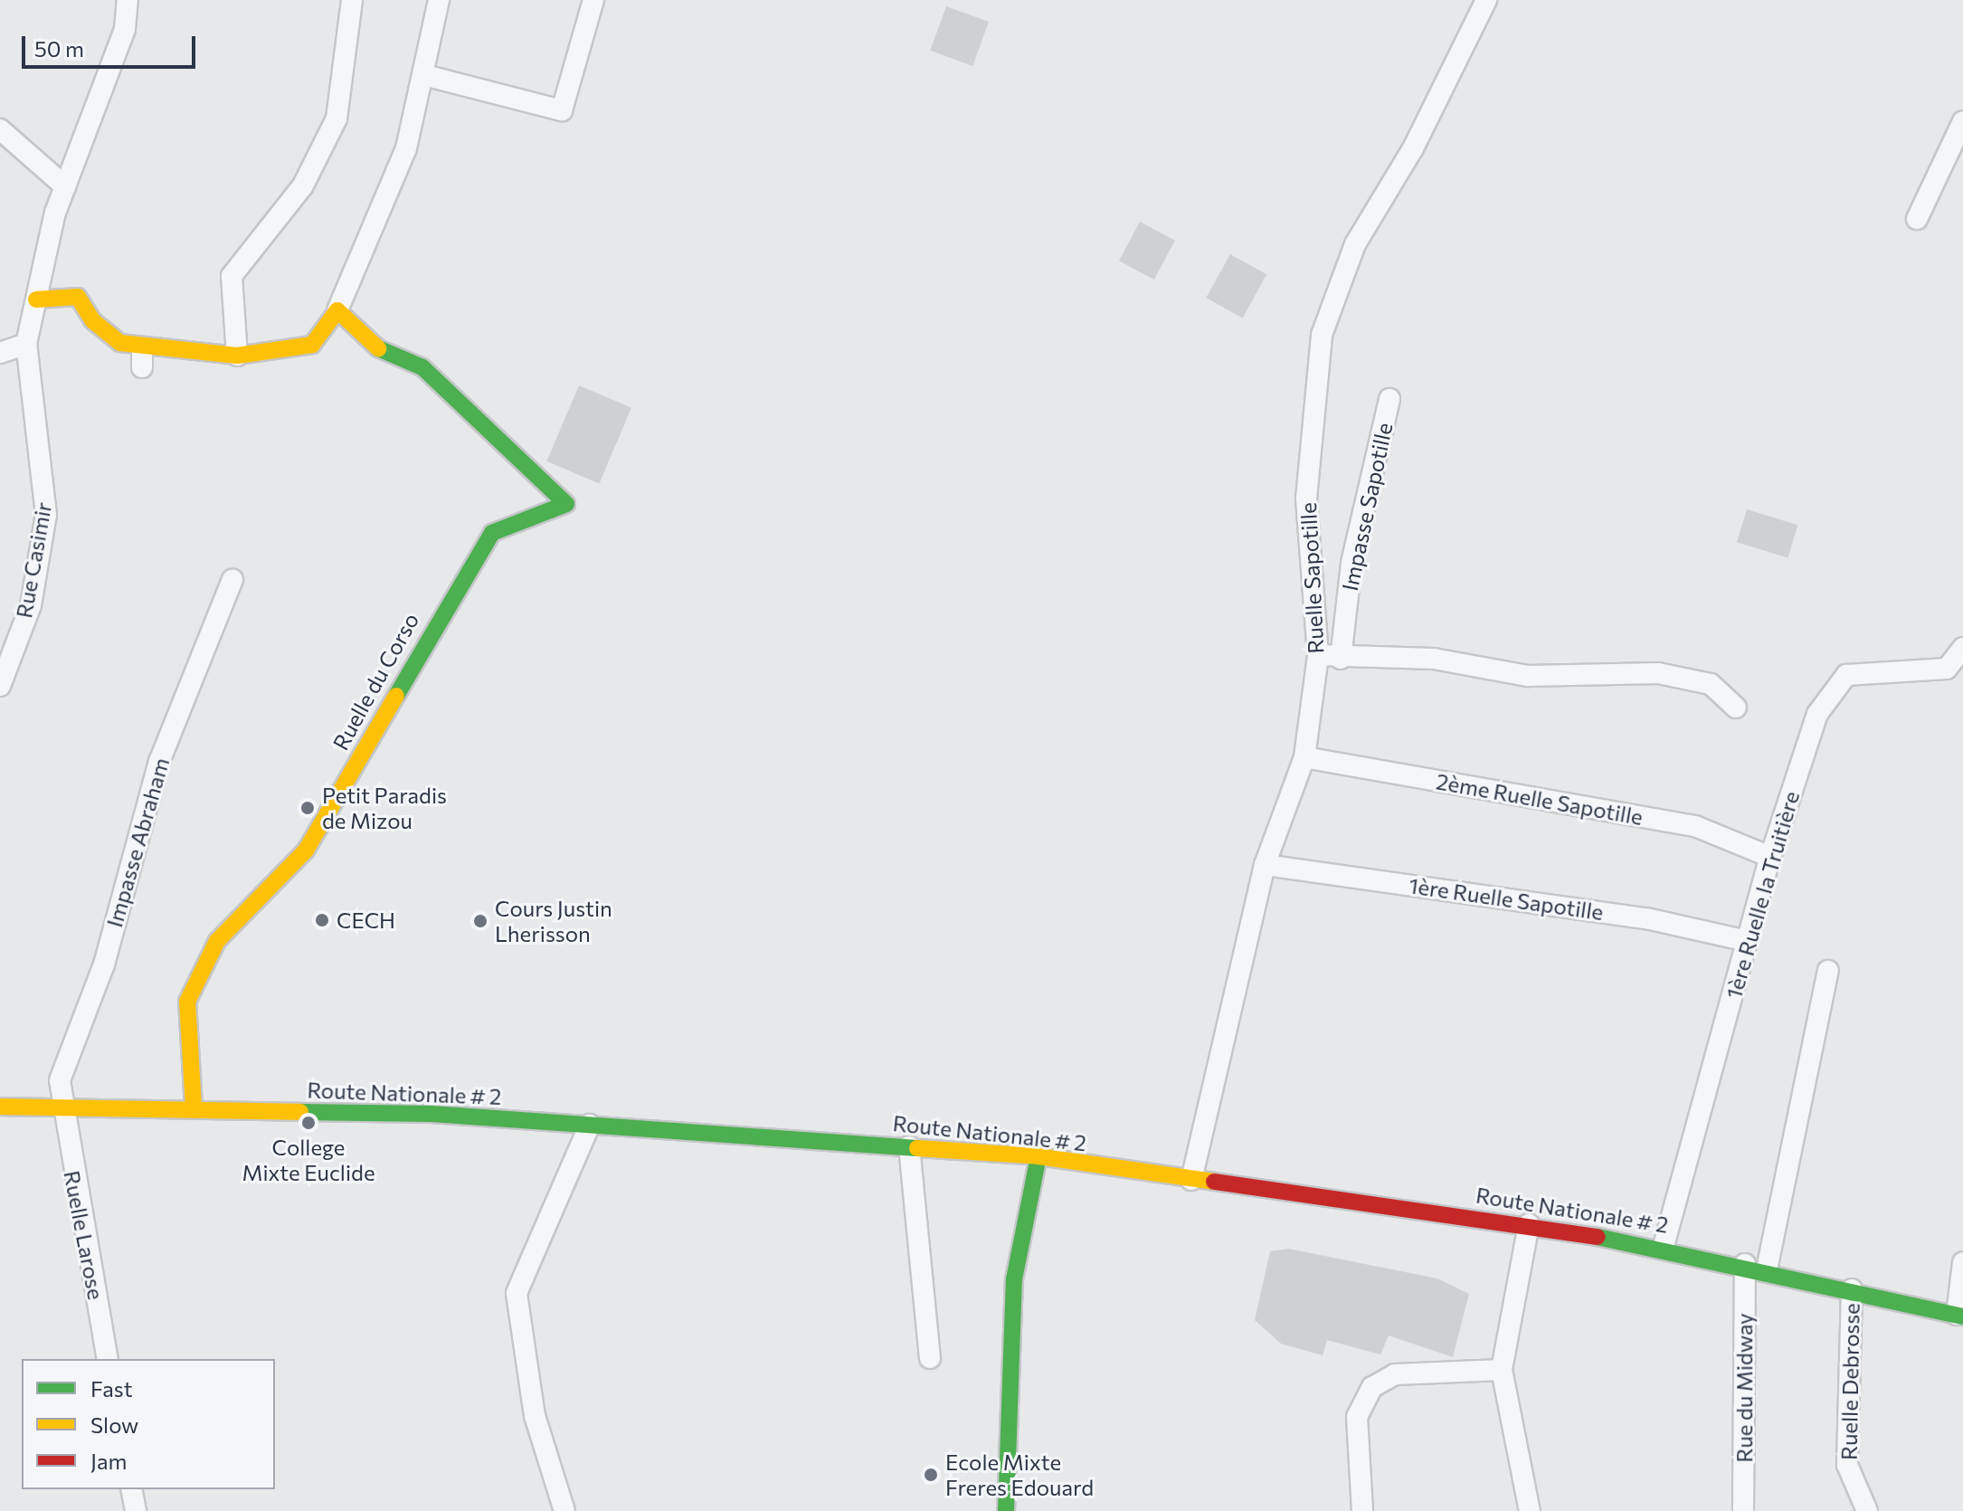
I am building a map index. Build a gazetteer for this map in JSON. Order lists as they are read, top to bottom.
{
  "streets": {
    "main road": ["Ruelle du Corso", "Route Nationale # 2"],
    "street": [
      "Impasse Sapotille",
      "Rue Casimir",
      "Ruelle Sapotille",
      "2ème Ruelle Sapotille",
      "Impasse Abraham",
      "1ère Ruelle la Truitière",
      "1ère Ruelle Sapotille",
      "Ruelle Larose",
      "Ruelle Debrosse",
      "Rue du Midway"
    ]
  },
  "crossings": [
    ["Ruelle Sapotille", "2ème Ruelle Sapotille"],
    ["Ruelle Sapotille", "1ère Ruelle Sapotille"],
    ["Ruelle Sapotille", "Route Nationale # 2"],
    ["Ruelle du Corso", "Route Nationale # 2"],
    ["2ème Ruelle Sapotille", "1ère Ruelle la Truitière"],
    ["Impasse Abraham", "Route Nationale # 2"],
    ["Impasse Abraham", "Ruelle Larose"],
    ["1ère Ruelle la Truitière", "1ère Ruelle Sapotille"],
    ["1ère Ruelle la Truitière", "Route Nationale # 2"],
    ["Route Nationale # 2", "Ruelle Larose"],
    ["Route Nationale # 2", "Ruelle Debrosse"],
    ["Route Nationale # 2", "Rue du Midway"]
  ],
  "places": [
    "Petit Paradis de Mizou",
    "CECH",
    "Cours Justin Lherisson",
    "College Mixte Euclide",
    "Ecole Mixte Freres Edouard"
  ],
  "legend": ["Fast", "Slow", "Jam"],
  "scale_bar": "50 m"
}
